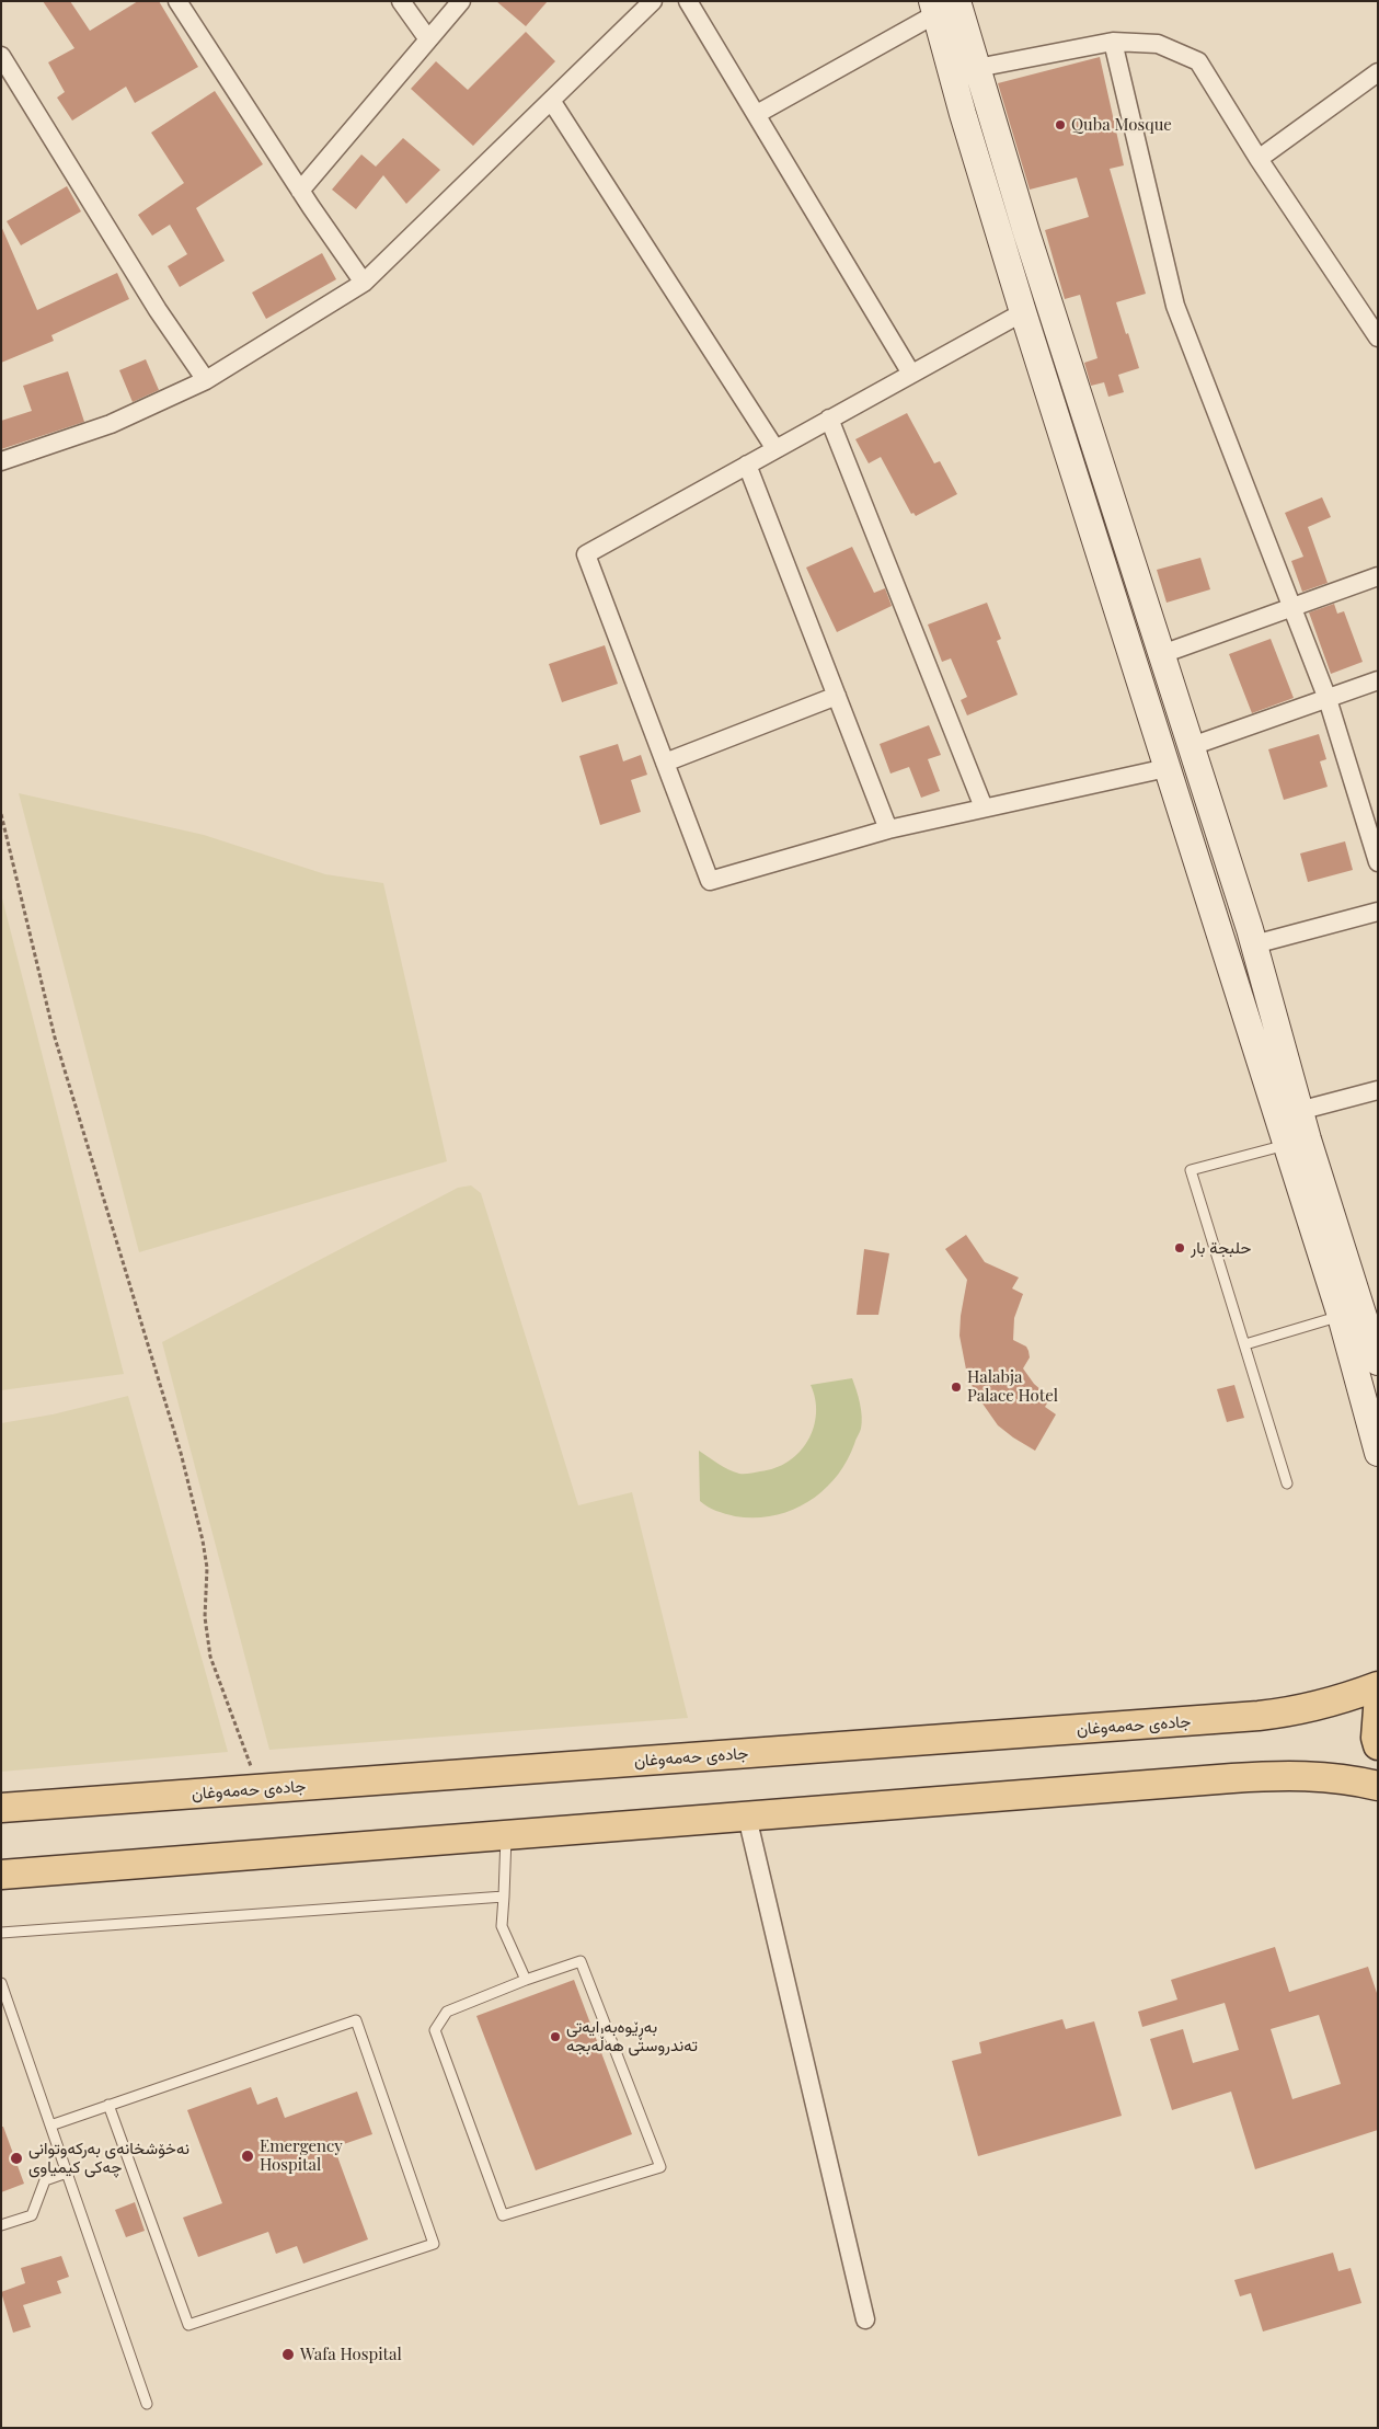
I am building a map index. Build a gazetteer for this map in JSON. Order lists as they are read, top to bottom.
{
  "streets": {
    "main road": ["جادەی حەمەوغان"]
  },
  "places": [
    "Quba Mosque",
    "حلبجة بار",
    "Halabja Palace Hotel",
    "بەڕێوەبەرایەتی تەندروستی هەڵەبجە",
    "Emergency Hospital",
    "نەخۆشخانەی بەرکەوتوانی چەکی کیمیاوی",
    "Wafa Hospital"
  ]
}
